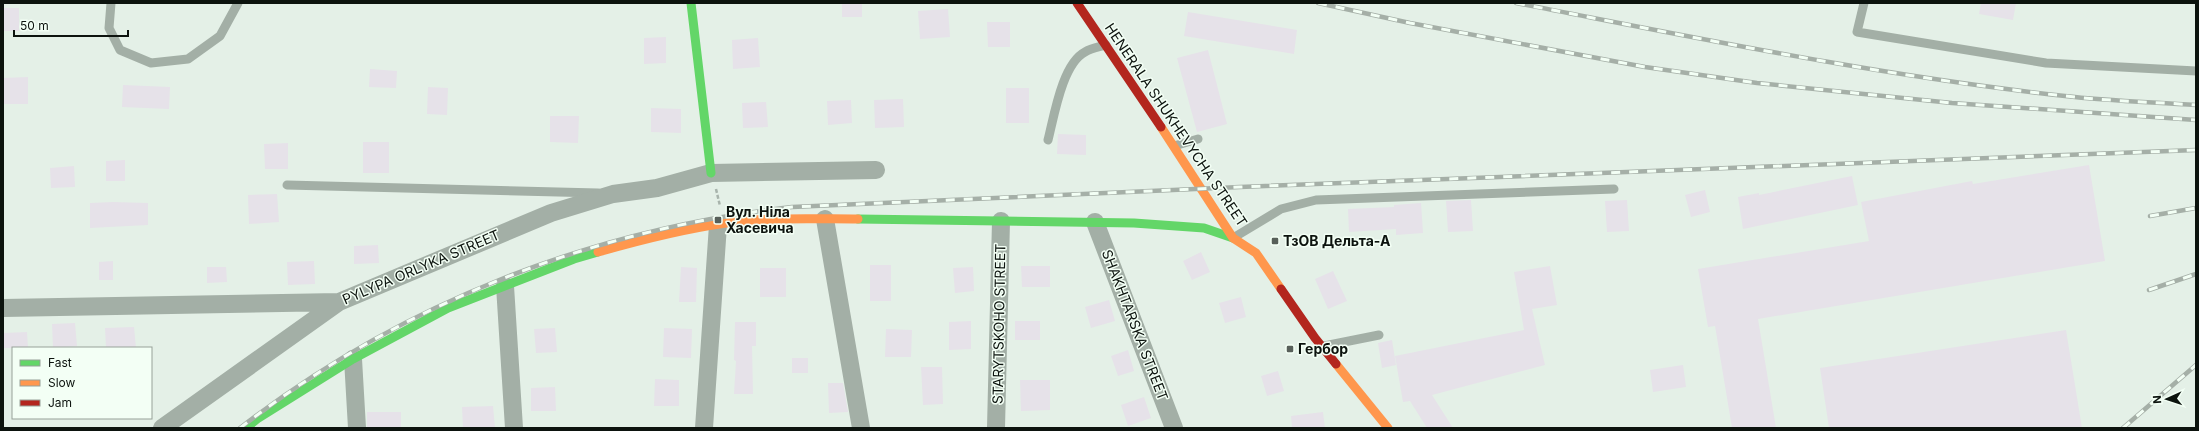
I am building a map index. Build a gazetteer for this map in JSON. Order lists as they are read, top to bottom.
{
  "streets": {
    "street": [
      "HENERALA SHUKHEVYCHA STREET",
      "PYLYPA ORLYKA STREET",
      "STARYTSKOHO STREET",
      "SHAKHTARSKA STREET"
    ]
  },
  "places": {
    "transit": ["Вул. Ніла Хасевича", "ТзОВ Дельта-А", "Гербор"]
  },
  "legend": ["Fast", "Slow", "Jam"],
  "scale_bar": "50 m",
  "north": "left"
}
